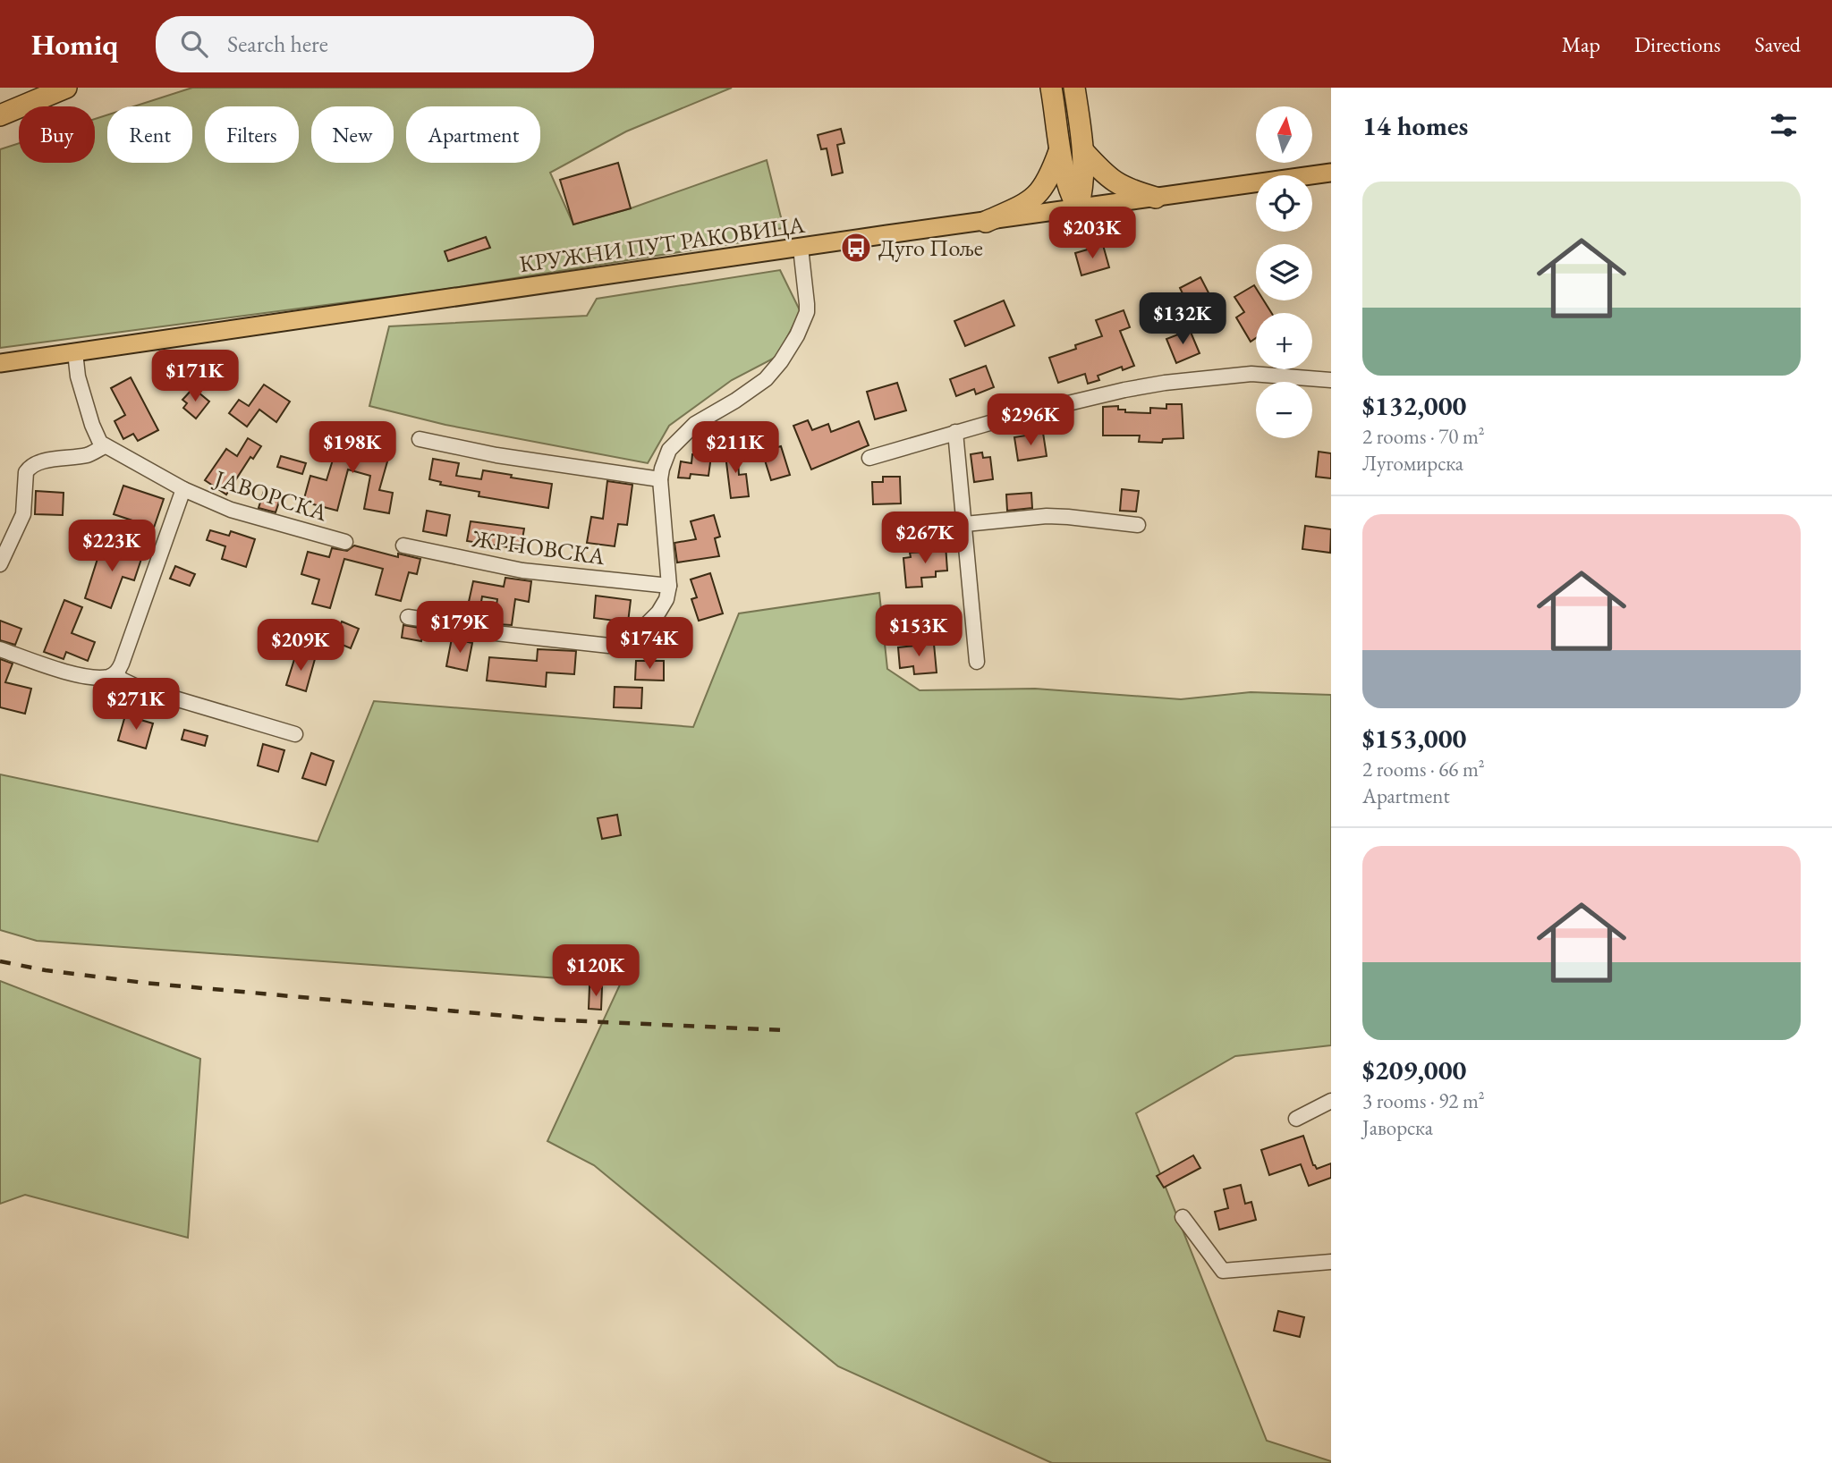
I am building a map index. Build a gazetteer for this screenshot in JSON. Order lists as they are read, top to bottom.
{
  "streets": {
    "main road": ["КРУЖНИ ПУТ РАКОВИЦА"],
    "street": ["ЈАВОРСКА", "ЖРНОВСКА"]
  },
  "places": {
    "bus stop": ["Дуго Поље"]
  },
  "north": "top",
  "page": {
    "header": "Homiq",
    "search": "Search here",
    "nav": ["Map", "Directions", "Saved"],
    "heading": "14 homes",
    "map_buttons": ["+", "−"],
    "chip": [
      "Buy",
      "Rent",
      "Filters",
      "New",
      "Apartment"
    ],
    "list": [
      {
        "name": "$132,000",
        "note": "2 rooms · 70 m² · Лугомирска"
      },
      {
        "name": "$153,000",
        "note": "2 rooms · 66 m² · Apartment"
      },
      {
        "name": "$209,000",
        "note": "3 rooms · 92 m² · Јаворска"
      }
    ],
    "price": [
      "$203K",
      "$132K",
      "$171K",
      "$296K",
      "$198K",
      "$211K",
      "$267K",
      "$223K",
      "$179K",
      "$153K",
      "$174K",
      "$209K",
      "$271K",
      "$120K"
    ]
  }
}
